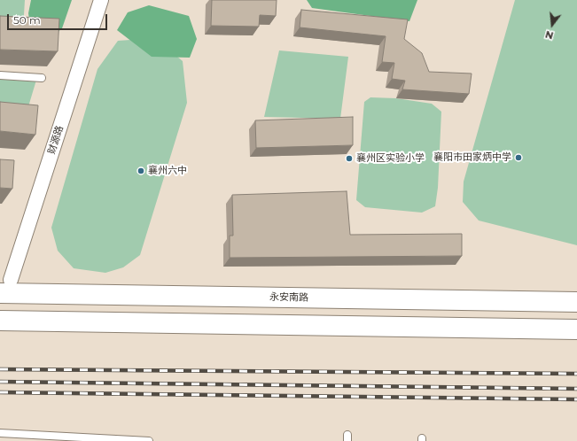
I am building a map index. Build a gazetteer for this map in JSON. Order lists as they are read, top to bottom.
{
  "streets": {
    "main road": ["永安南路"],
    "street": ["财源路"]
  },
  "crossings": [
    ["财源路", "永安南路"]
  ],
  "places": ["襄阳市田家炳中学", "襄州区实验小学", "襄州六中"],
  "scale_bar": "50 m",
  "north": "bottom"
}
